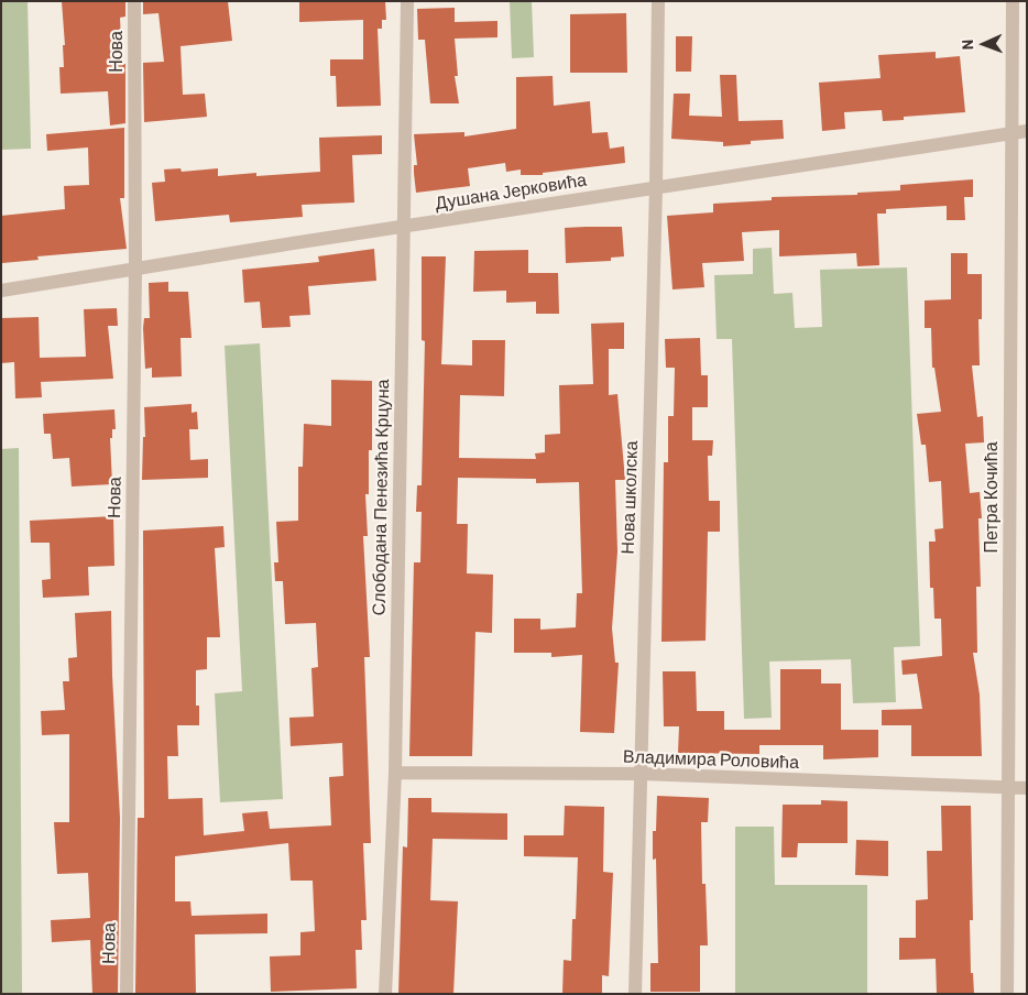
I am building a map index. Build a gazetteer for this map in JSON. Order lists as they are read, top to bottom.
{
  "streets": {
    "street": [
      "Нова",
      "Душана Јерковића",
      "Слободана Пенезића Крцуна",
      "Нова школска",
      "Петра Кочића",
      "Владимира Роловића"
    ]
  },
  "crossings": [
    ["Нова", "Душана Јерковића"],
    ["Душана Јерковића", "Слободана Пенезића Крцуна"],
    ["Душана Јерковића", "Нова школска"],
    ["Душана Јерковића", "Петра Кочића"],
    ["Слободана Пенезића Крцуна", "Владимира Роловића"],
    ["Нова школска", "Владимира Роловића"],
    ["Петра Кочића", "Владимира Роловића"]
  ],
  "north": "left"
}
